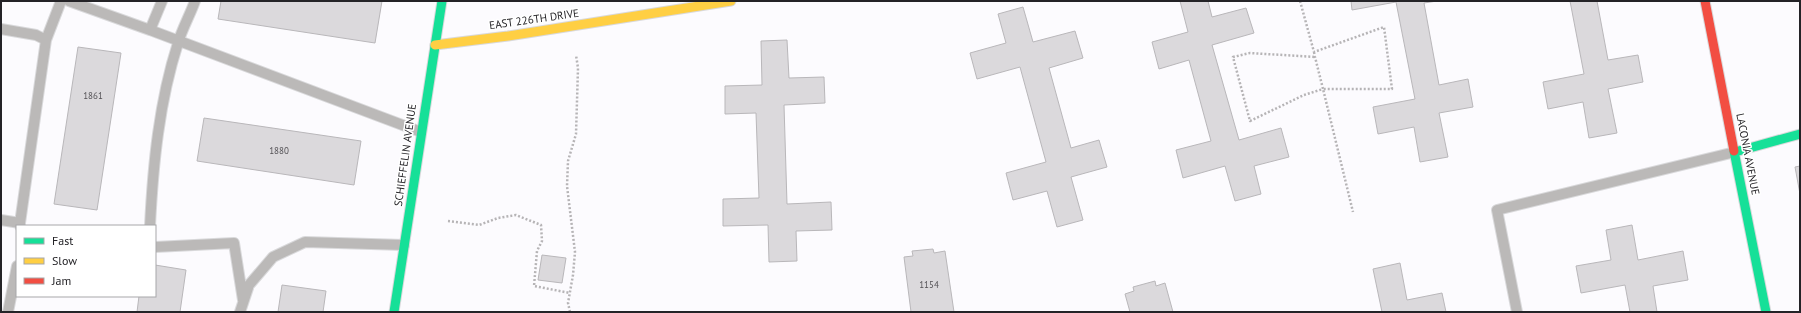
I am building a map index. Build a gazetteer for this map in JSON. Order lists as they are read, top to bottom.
{
  "streets": {
    "street": ["EAST 226TH DRIVE", "LACONIA AVENUE", "SCHIEFFELIN AVENUE"]
  },
  "crossings": [
    ["EAST 226TH DRIVE", "SCHIEFFELIN AVENUE"]
  ],
  "house_numbers": ["1861", "1880", "1154"],
  "legend": ["Fast", "Slow", "Jam"]
}
